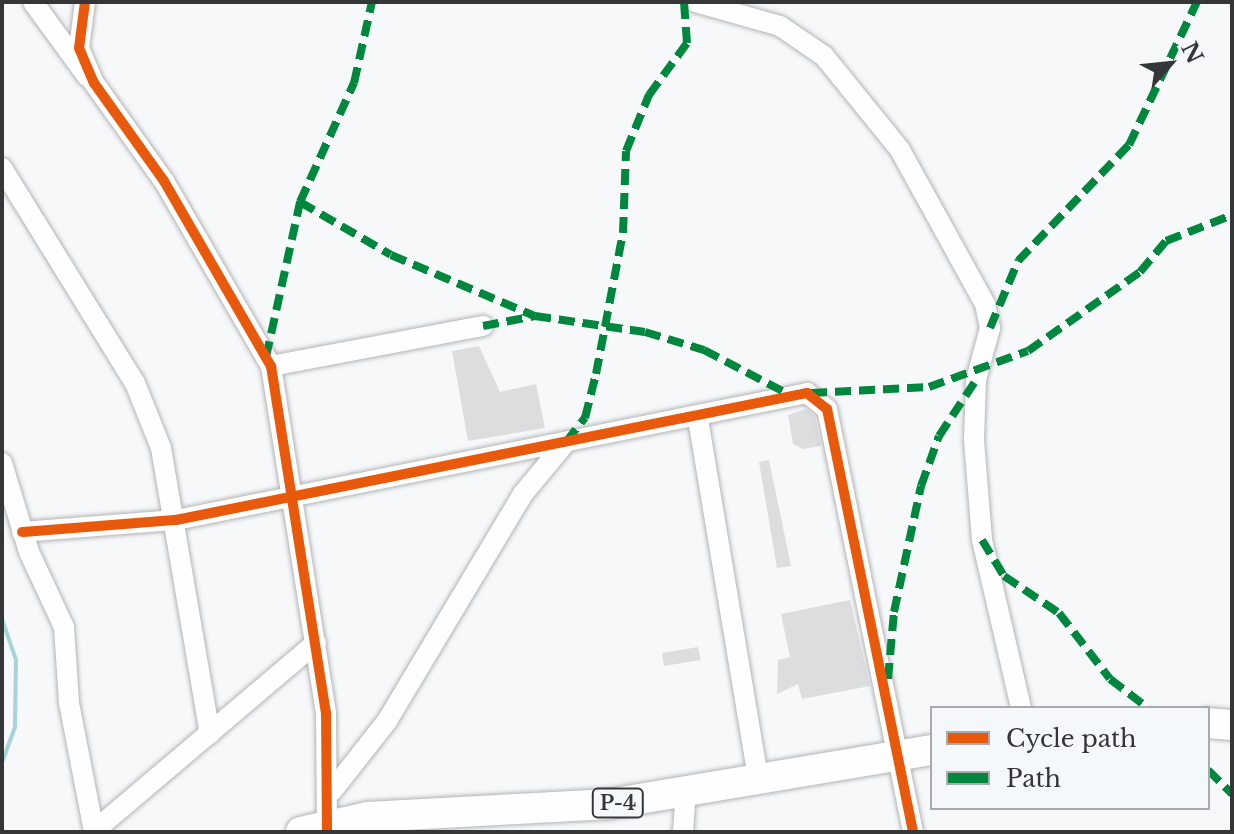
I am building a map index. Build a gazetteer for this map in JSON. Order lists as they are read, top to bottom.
{
  "streets": {
    "highway": ["P-4"]
  },
  "legend": ["Cycle path", "Path"],
  "north": "top right"
}
